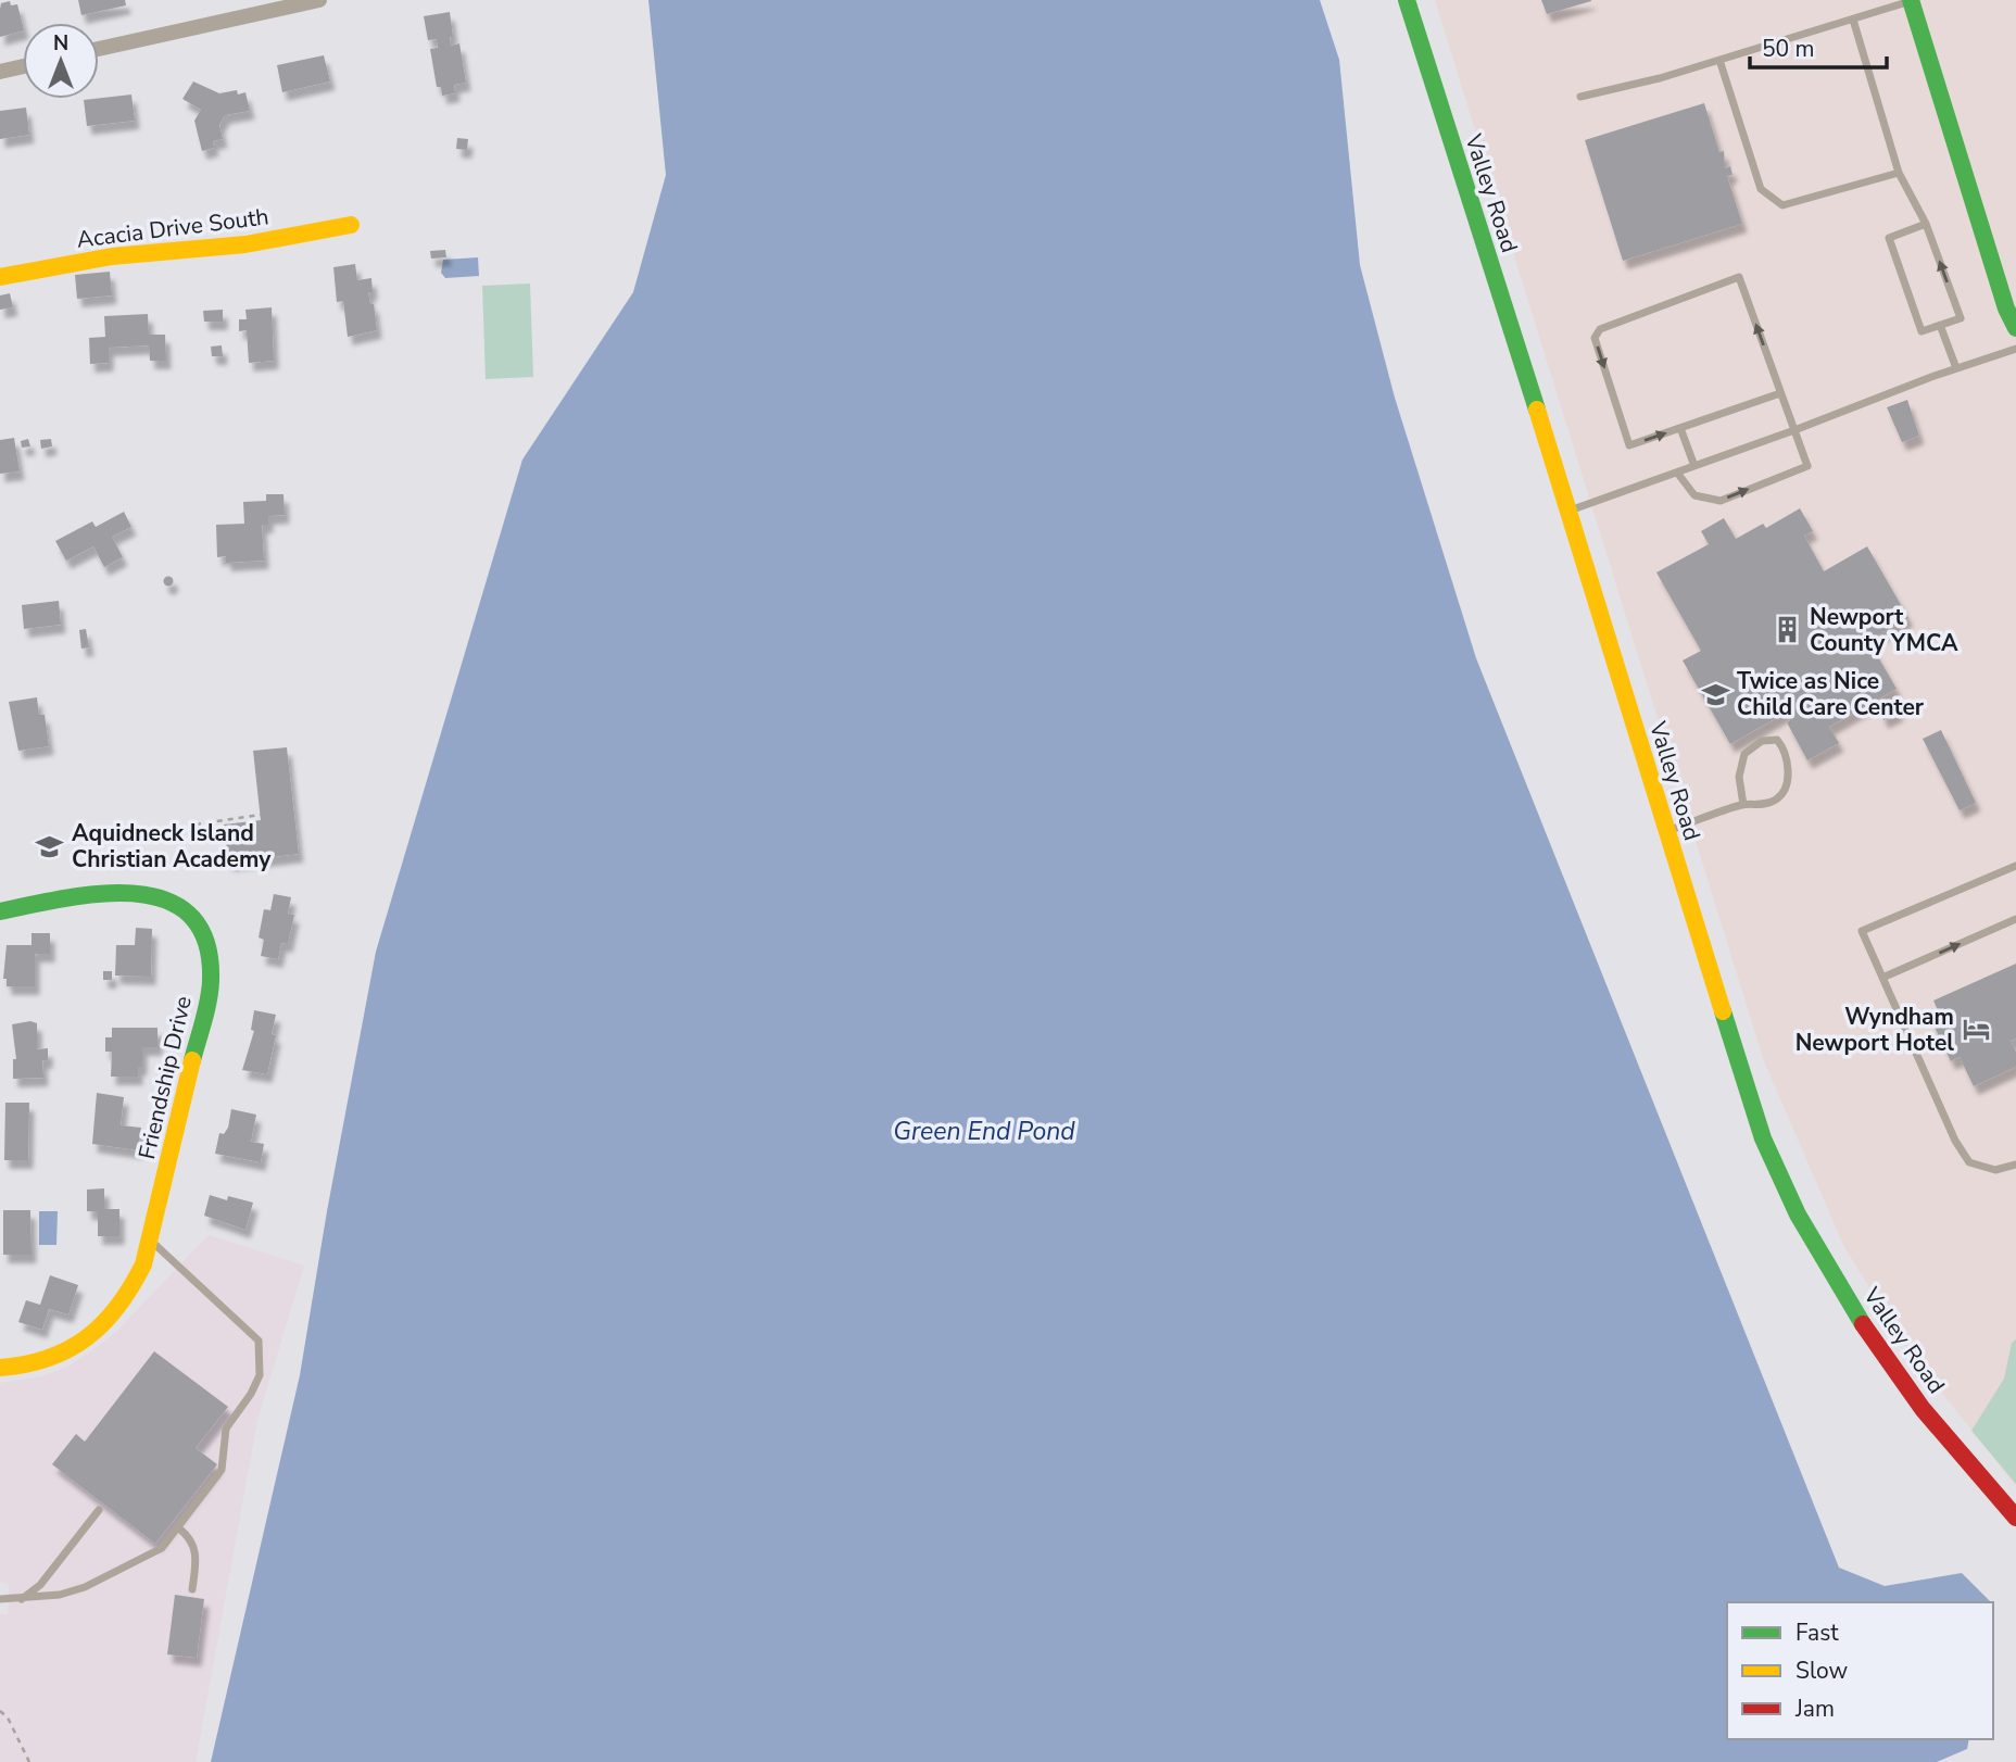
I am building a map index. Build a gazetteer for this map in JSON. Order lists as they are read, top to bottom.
{
  "streets": {
    "main road": ["Valley Road", "Acacia Drive South", "Friendship Drive"]
  },
  "water": ["Green End Pond"],
  "places": {
    "building": ["Newport County YMCA"],
    "school or university": ["Twice as Nice Child Care Center", "Aquidneck Island Christian Academy"],
    "hotel": ["Wyndham Newport Hotel"]
  },
  "legend": ["Fast", "Slow", "Jam"],
  "scale_bar": "50 m",
  "north": "top"
}
